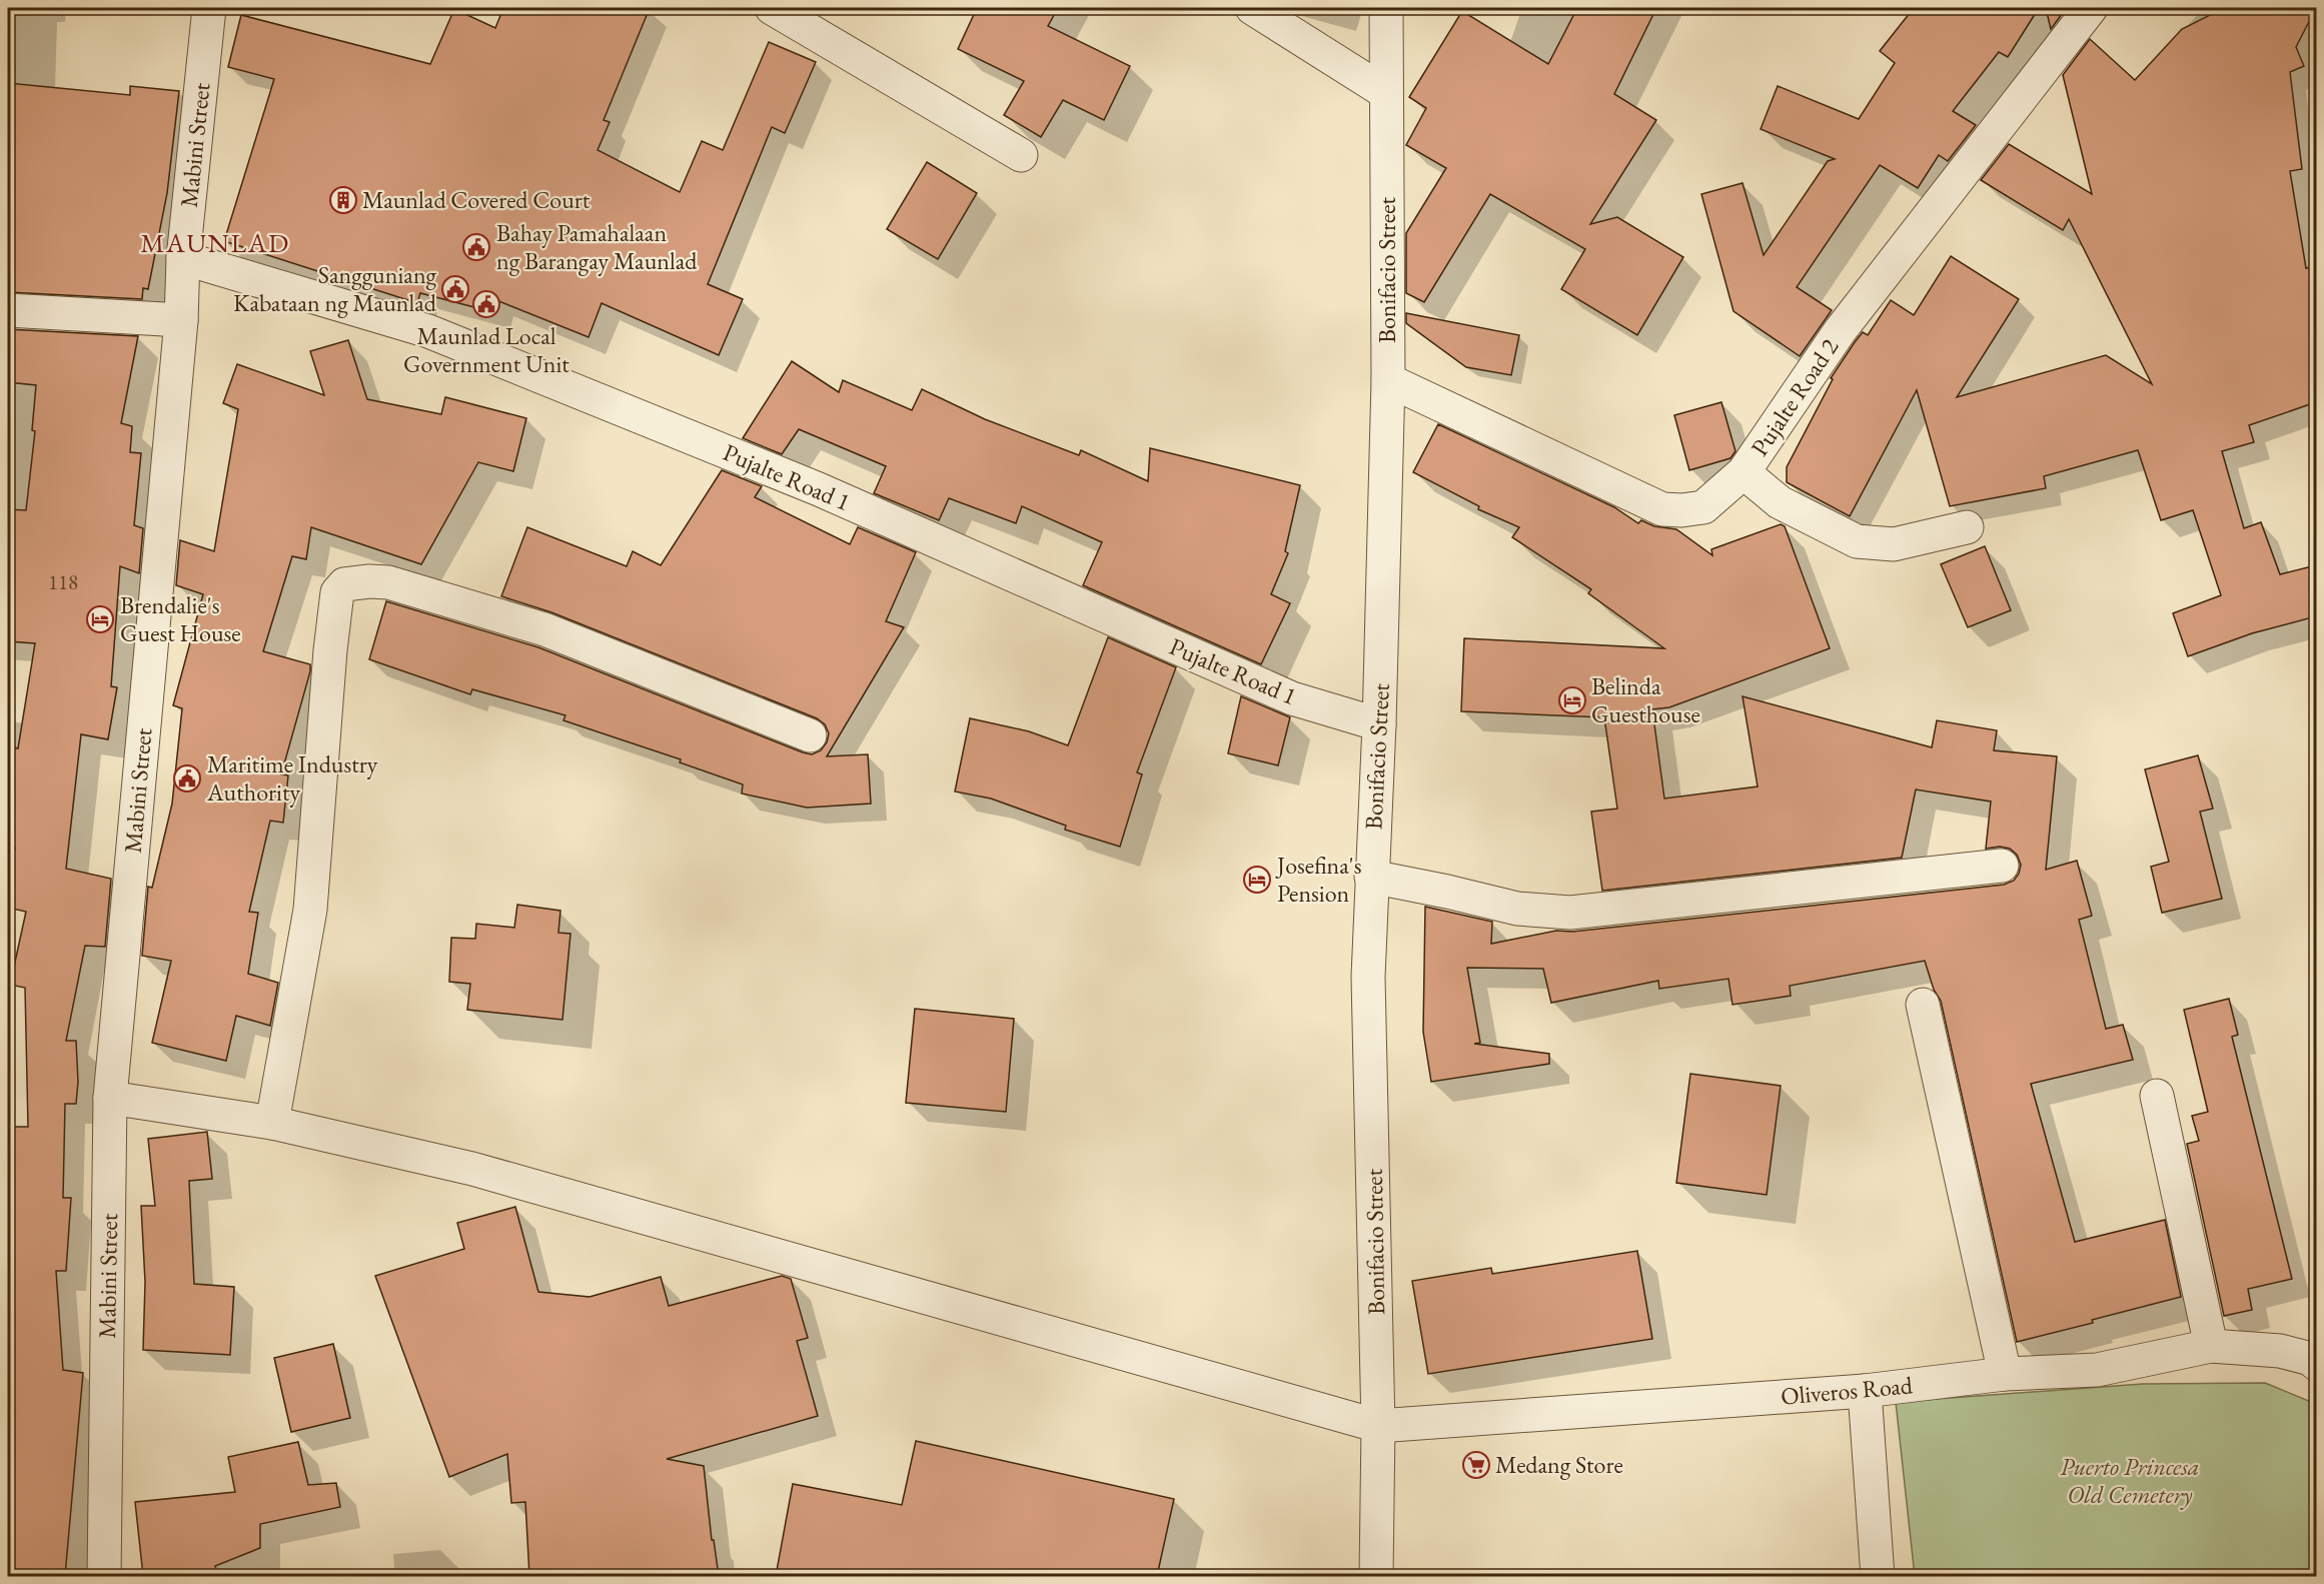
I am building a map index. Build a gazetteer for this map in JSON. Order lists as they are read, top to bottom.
{
  "streets": {
    "street": [
      "Mabini Street",
      "Bonifacio Street",
      "Pujalte Road 2",
      "Pujalte Road 1",
      "Oliveros Road"
    ]
  },
  "crossings": [
    ["Mabini Street", "Pujalte Road 1"],
    ["Mabini Street", "Oliveros Road"],
    ["Bonifacio Street", "Pujalte Road 2"],
    ["Bonifacio Street", "Pujalte Road 1"],
    ["Bonifacio Street", "Oliveros Road"]
  ],
  "districts": ["MAUNLAD"],
  "parks": ["Puerto Princesa Old Cemetery"],
  "places": {
    "building": ["Maunlad Covered Court"],
    "public building": [
      "Bahay Pamahalaan ng Barangay Maunlad",
      "Sangguniang Kabataan ng Maunlad",
      "Maunlad Local Government Unit",
      "Maritime Industry Authority"
    ],
    "hotel": ["Brendalie's Guest House", "Belinda Guesthouse", "Josefina's Pension"],
    "supermarket": ["Medang Store"]
  },
  "house_numbers": ["118"]
}
